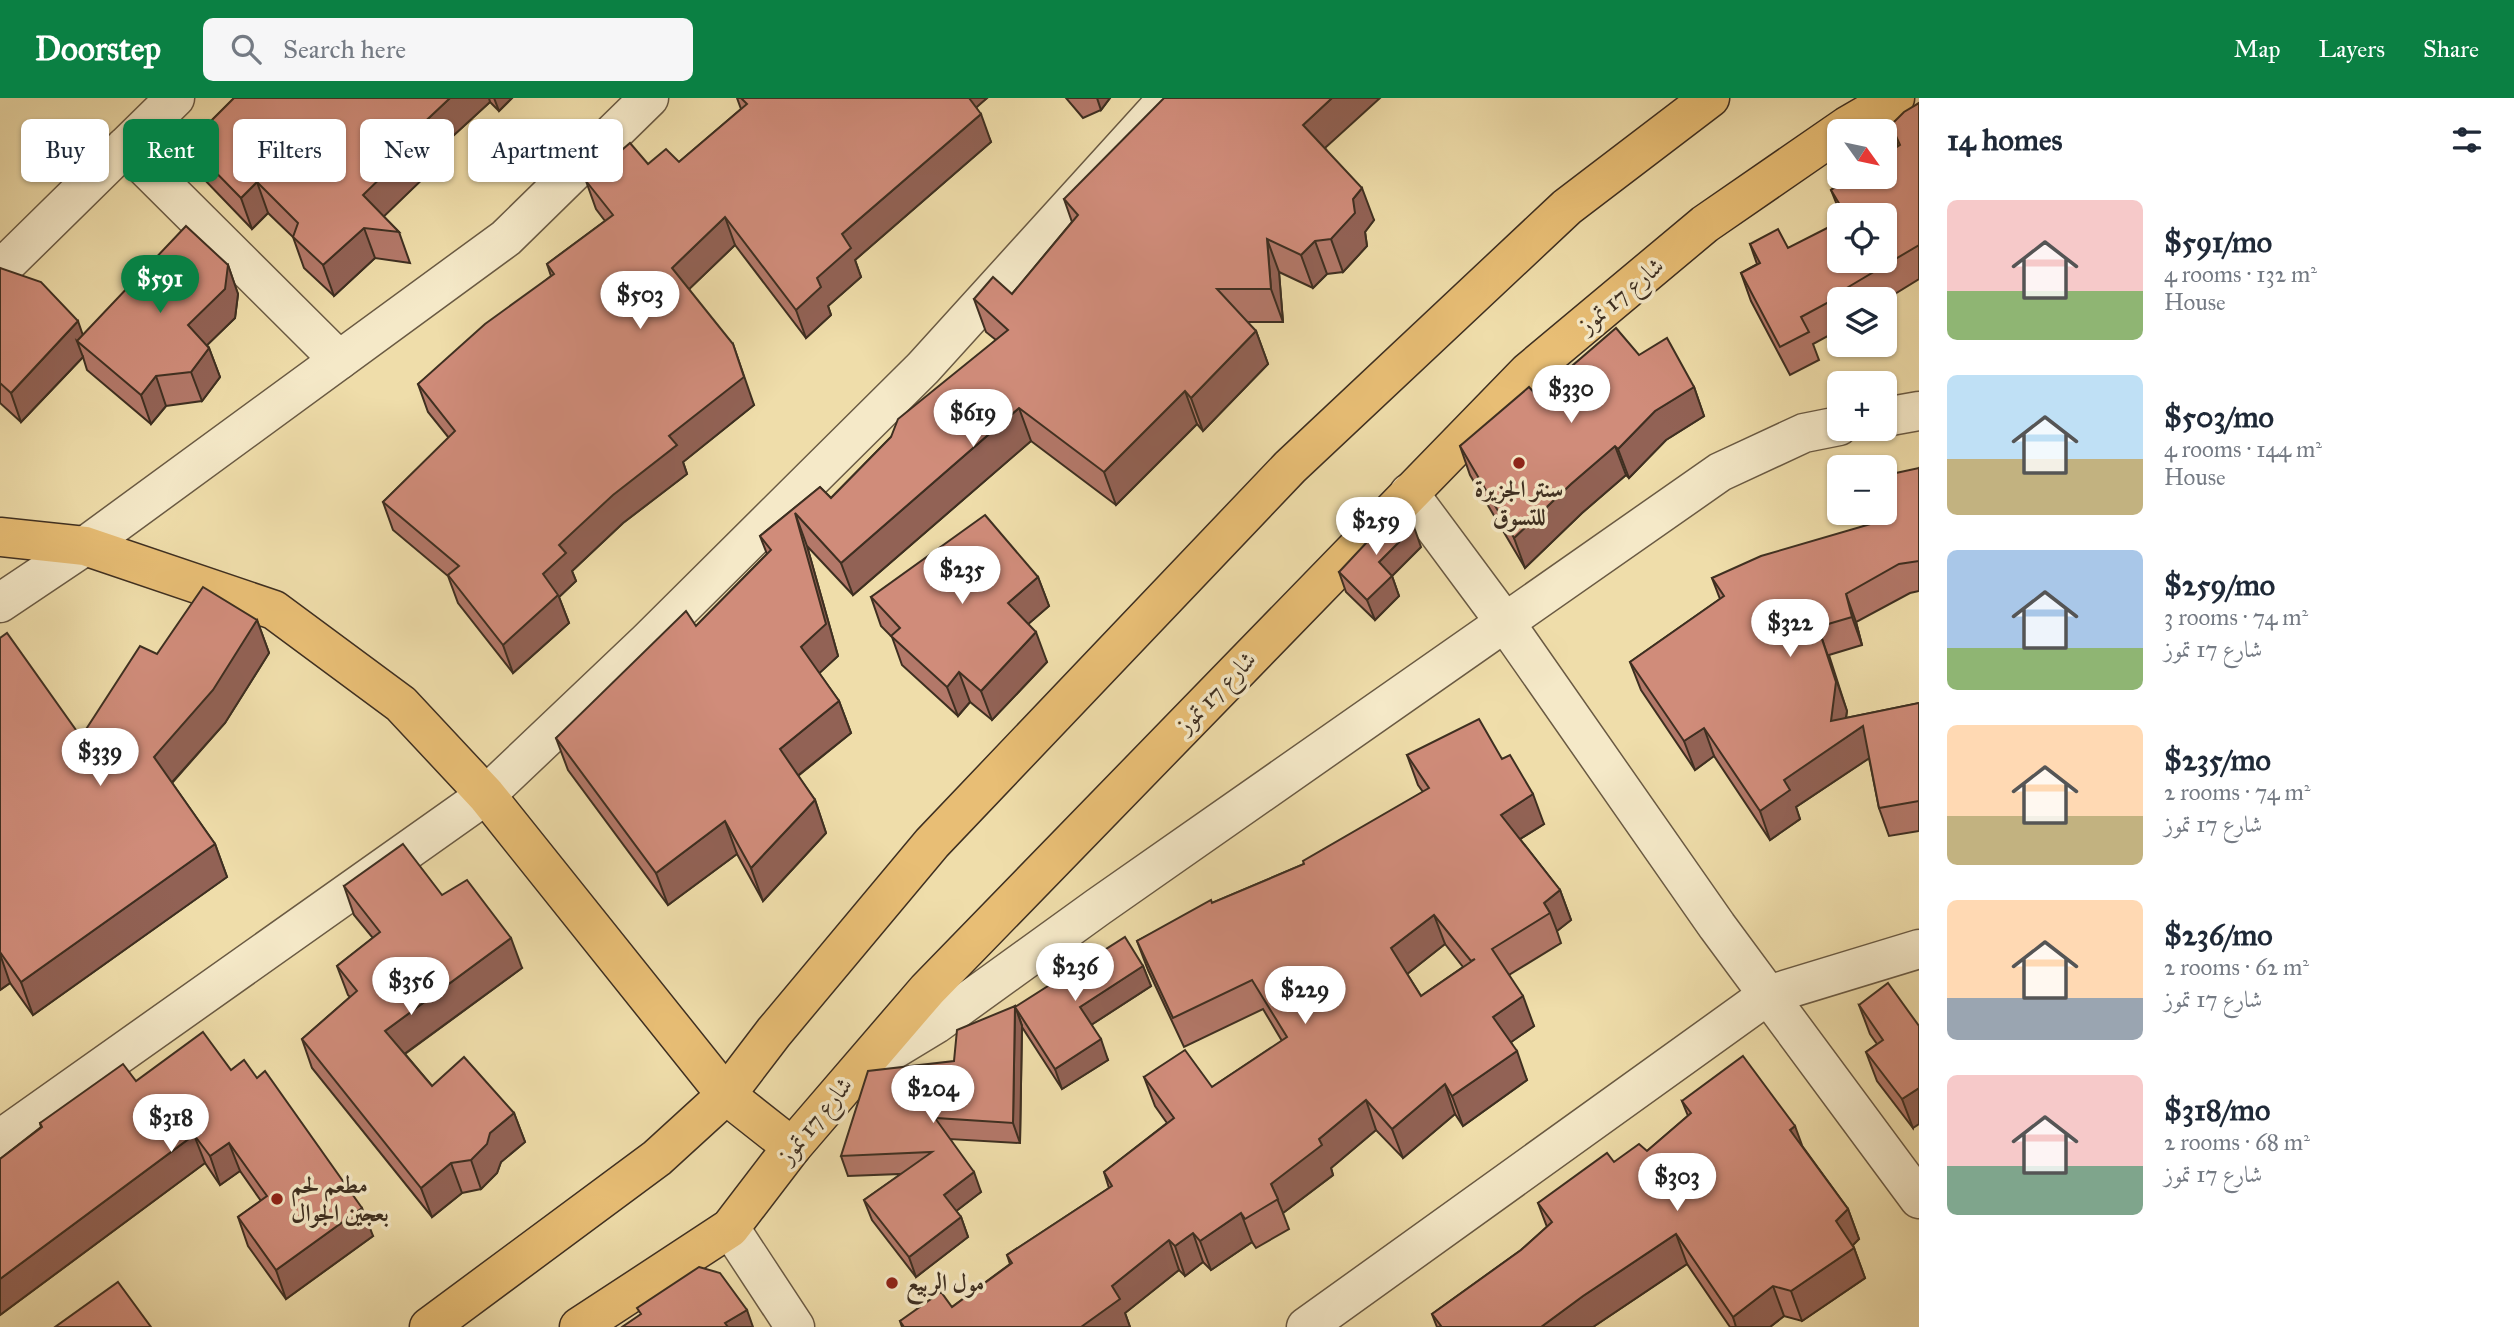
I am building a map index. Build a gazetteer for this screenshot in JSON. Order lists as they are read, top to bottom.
{
  "streets": {
    "main road": ["شارع 17 تموز"]
  },
  "places": ["سنتر الجزيرة للتسوق", "مطعم لحم بعجين الجوال", "مول الربيع"],
  "north": "bottom right",
  "page": {
    "header": "Doorstep",
    "search": "Search here",
    "nav": ["Map", "Layers", "Share"],
    "heading": "14 homes",
    "map_buttons": ["+", "−"],
    "chip": [
      "Buy",
      "Rent",
      "Filters",
      "New",
      "Apartment"
    ],
    "list": [
      {
        "name": "$591/mo",
        "note": "4 rooms · 132 m² · House"
      },
      {
        "name": "$503/mo",
        "note": "4 rooms · 144 m² · House"
      },
      {
        "name": "$259/mo",
        "note": "3 rooms · 74 m² · شارع 17 تموز"
      },
      {
        "name": "$235/mo",
        "note": "2 rooms · 74 m² · شارع 17 تموز"
      },
      {
        "name": "$236/mo",
        "note": "2 rooms · 62 m² · شارع 17 تموز"
      },
      {
        "name": "$318/mo",
        "note": "2 rooms · 68 m² · شارع 17 تموز"
      }
    ],
    "price": [
      "$591",
      "$503",
      "$330",
      "$619",
      "$259",
      "$235",
      "$322",
      "$339",
      "$236",
      "$356",
      "$229",
      "$204",
      "$318",
      "$303"
    ]
  }
}
